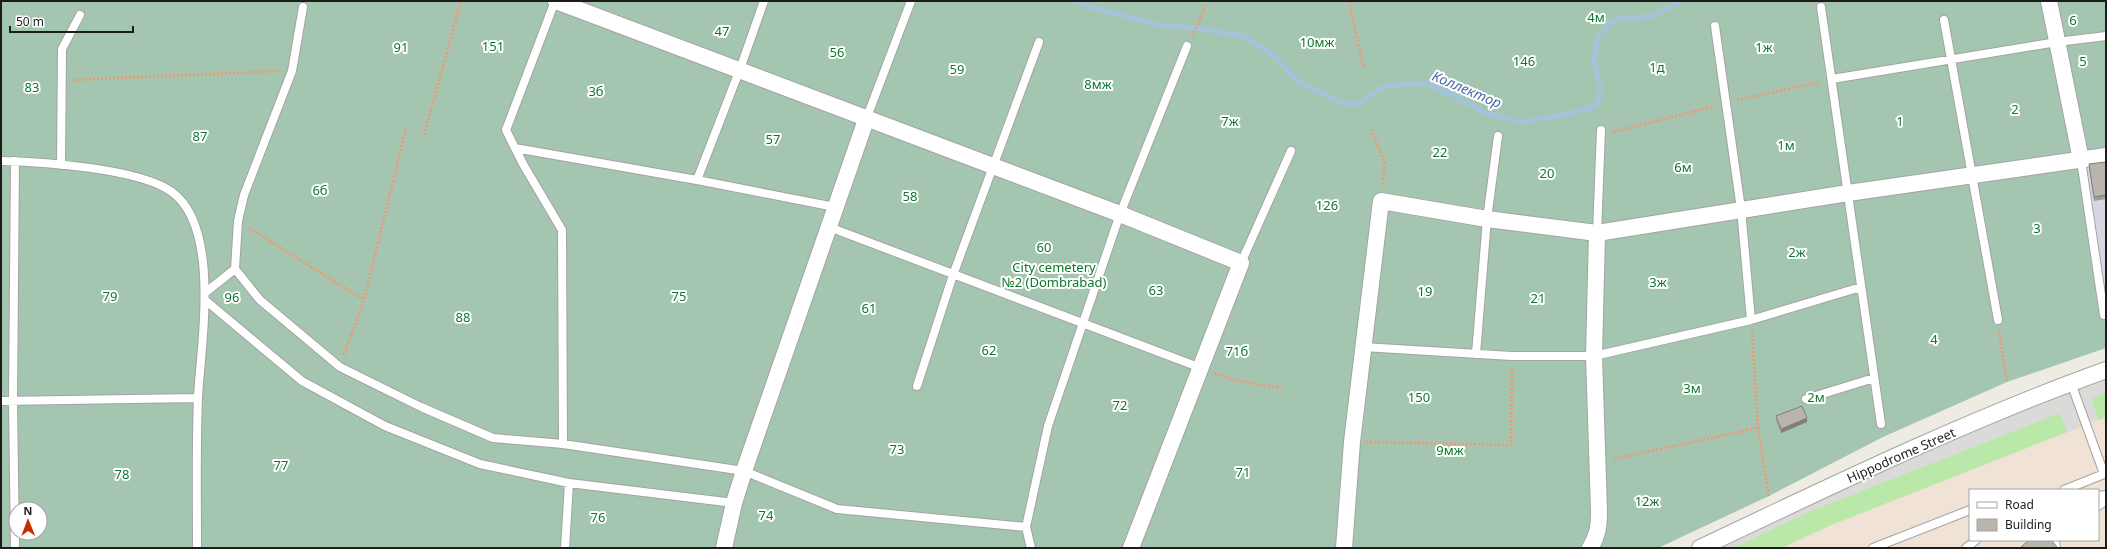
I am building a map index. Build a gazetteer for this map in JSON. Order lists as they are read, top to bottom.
{
  "streets": {
    "street": ["Hippodrome Street"]
  },
  "water": ["Коллектор"],
  "parks": [
    "4м",
    "6",
    "47",
    "10мж",
    "151",
    "91",
    "1ж",
    "56",
    "146",
    "5",
    "1д",
    "59",
    "8мж",
    "83",
    "3б",
    "2",
    "7ж",
    "1",
    "87",
    "57",
    "1м",
    "22",
    "6м",
    "20",
    "6б",
    "58",
    "126",
    "3",
    "60",
    "2ж",
    "City cemetery №2 (Dombrabad)",
    "3ж",
    "63",
    "19",
    "79",
    "75",
    "96",
    "21",
    "61",
    "88",
    "4",
    "62",
    "71б",
    "3м",
    "150",
    "2м",
    "72",
    "73",
    "9мж",
    "77",
    "71",
    "78",
    "12ж",
    "74",
    "76"
  ],
  "legend": ["Road", "Building"],
  "scale_bar": "50 m",
  "north": "top"
}
